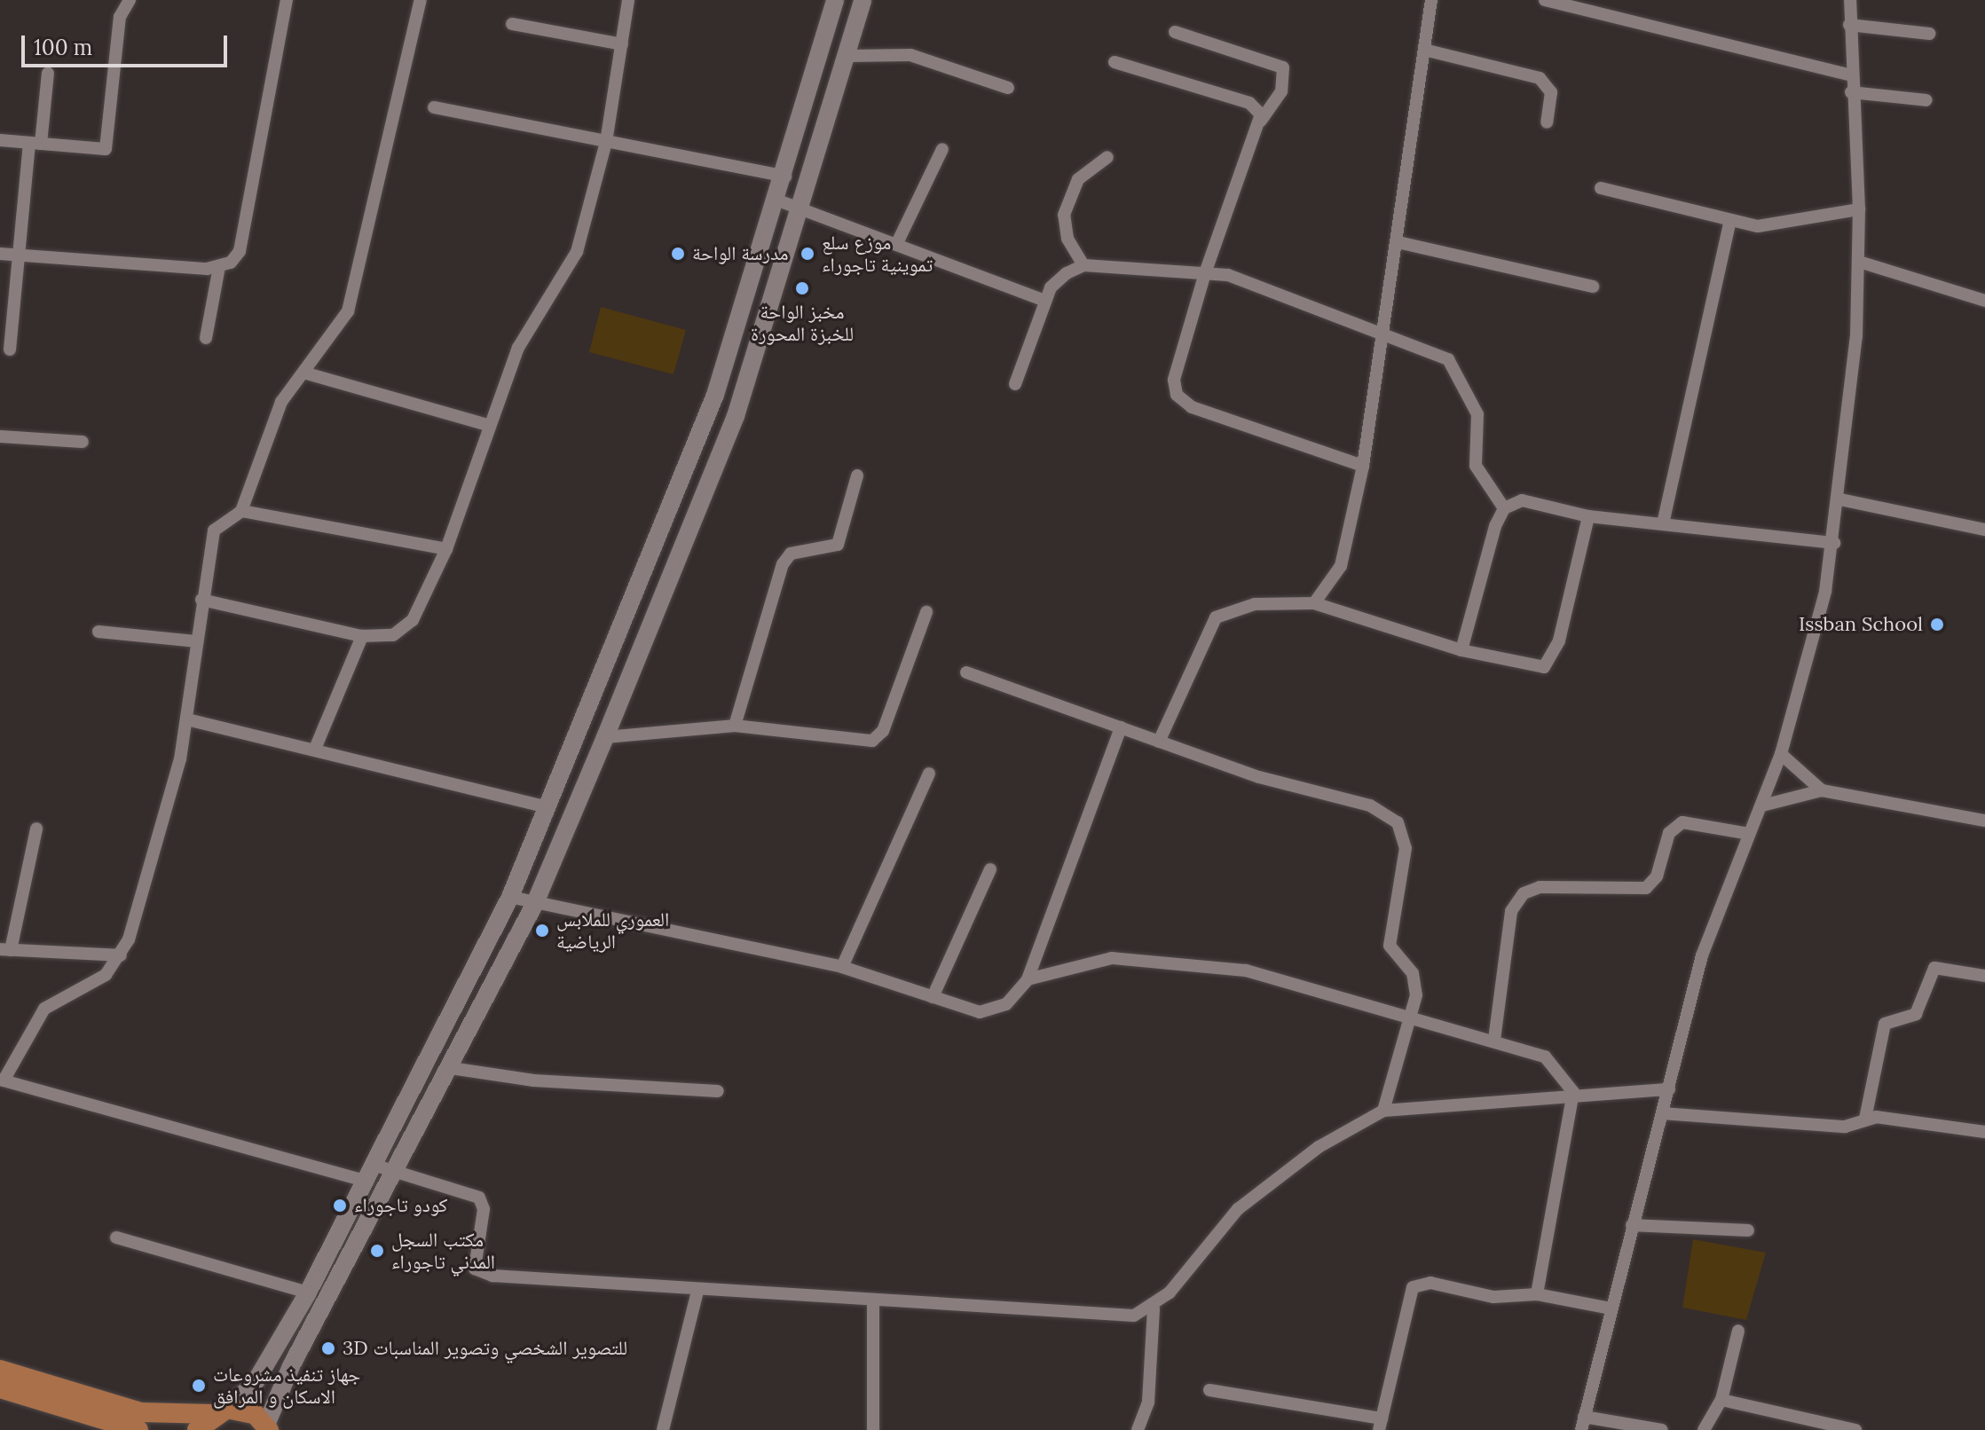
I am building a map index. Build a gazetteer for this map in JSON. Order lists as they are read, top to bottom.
{
  "places": [
    "مدرسة الواحة",
    "موزع سلع تموينية تاجوراء",
    "مخبز الواحة للخبزة المحورة",
    "Issban School",
    "العموري للملابس الرياضية",
    "كودو تاجوراء",
    "مكتب السجل المدني تاجوراء",
    "3D للتصوير الشخصي وتصوير المناسبات",
    "جهاز تنفيذ مشروعات الاسكان و المرافق"
  ],
  "scale_bar": "100 m"
}
